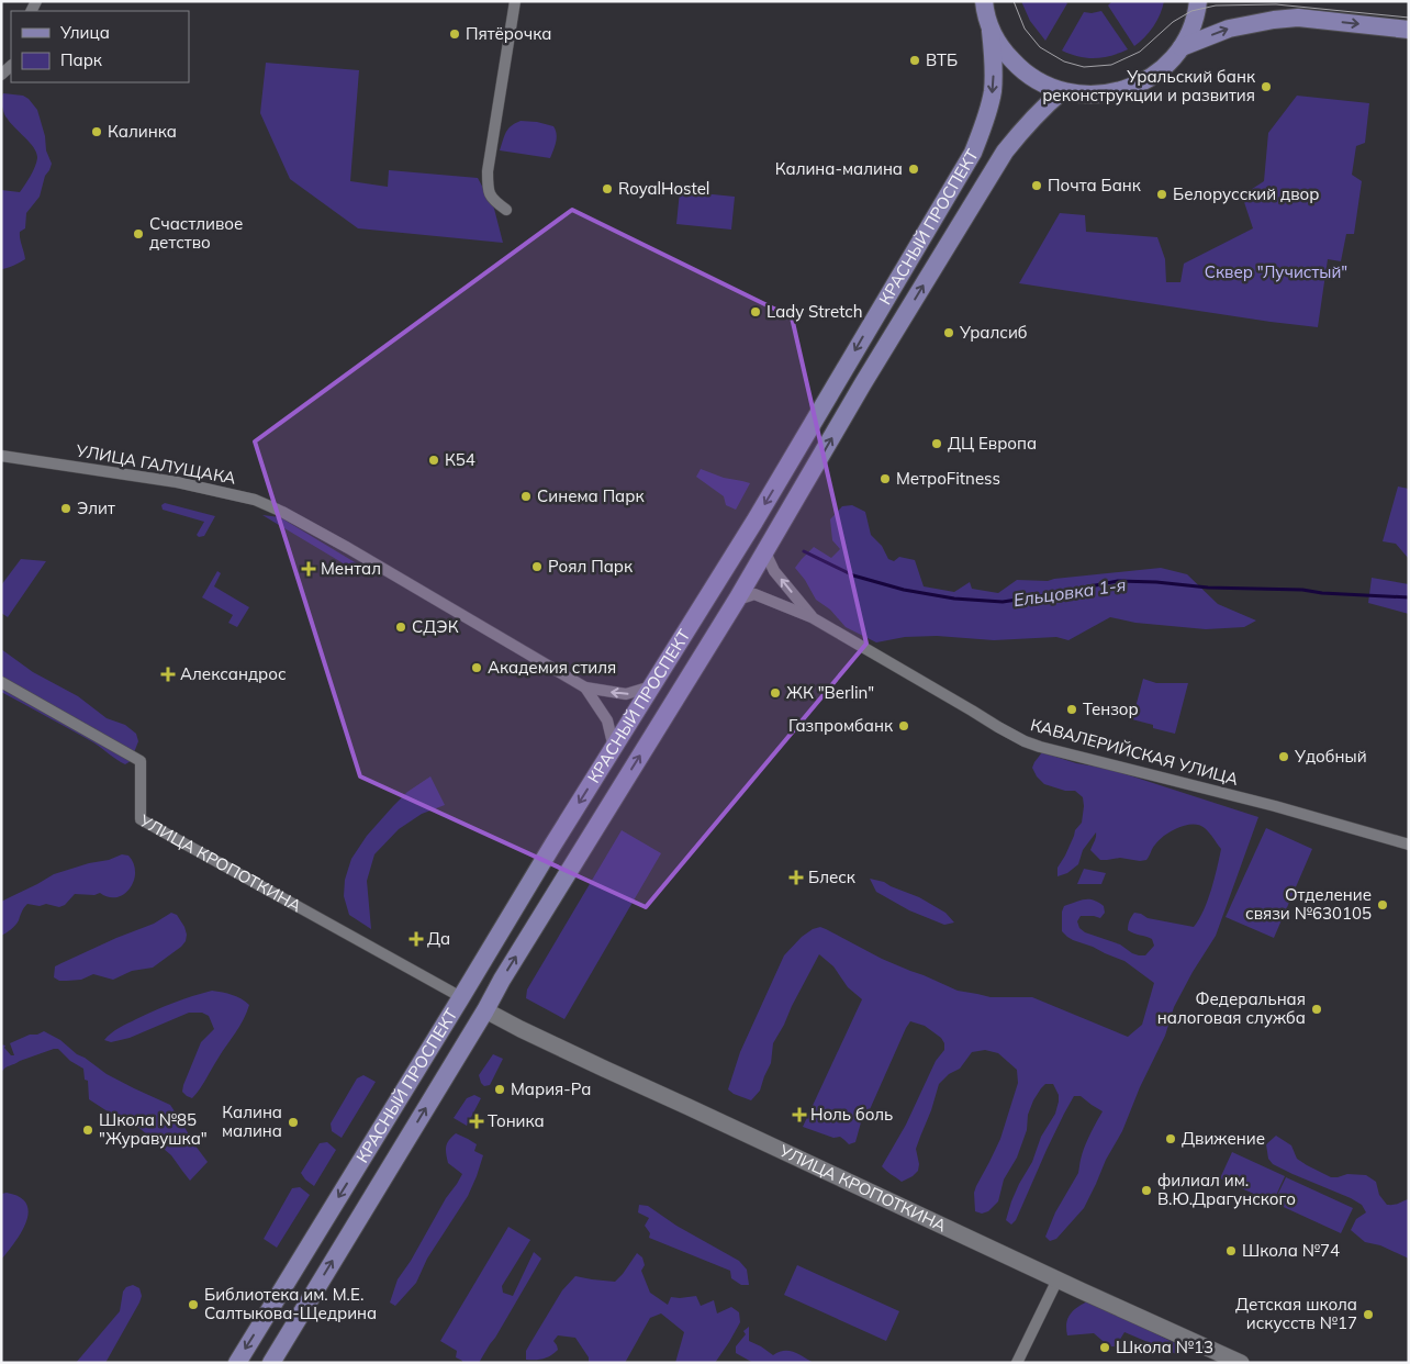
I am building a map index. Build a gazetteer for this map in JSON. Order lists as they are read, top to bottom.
{
  "streets": {
    "main road": ["КРАСНЫЙ ПРОСПЕКТ", "УЛИЦА КРОПОТКИНА"],
    "street": ["УЛИЦА ГАЛУЩАКА", "КАВАЛЕРИЙСКАЯ УЛИЦА"]
  },
  "crossings": [
    ["КРАСНЫЙ ПРОСПЕКТ", "УЛИЦА КРОПОТКИНА"]
  ],
  "water": ["Ельцовка 1-я"],
  "parks": ["Сквер \"Лучистый\""],
  "places": {
    "other": [
      "Пятёрочка",
      "ВТБ",
      "Уральский банк реконструкции и развития",
      "Калинка",
      "Калина-малина",
      "Почта Банк",
      "RoyalHostel",
      "Белорусский двор",
      "Счастливое детство",
      "Lady Stretch",
      "Уралсиб",
      "ДЦ Европа",
      "К54",
      "МетроFitness",
      "Синема Парк",
      "Элит",
      "Роял Парк",
      "СДЭК",
      "Академия стиля",
      "ЖК \"Berlin\"",
      "Тензор",
      "Газпромбанк",
      "Удобный",
      "Отделение связи №630105",
      "Федеральная налоговая служба",
      "Мария-Ра",
      "Калина малина",
      "Школа №85 \"Журавушка\"",
      "Движение",
      "филиал им. В.Ю.Драгунского",
      "Школа №74",
      "Библиотека им. М.Е. Салтыкова-Щедрина",
      "Детская школа искусств №17",
      "Школа №13"
    ],
    "health": [
      "Ментал",
      "Александрос",
      "Блеск",
      "Да",
      "Ноль боль",
      "Тоника"
    ]
  },
  "legend": ["Улица", "Парк"]
}
